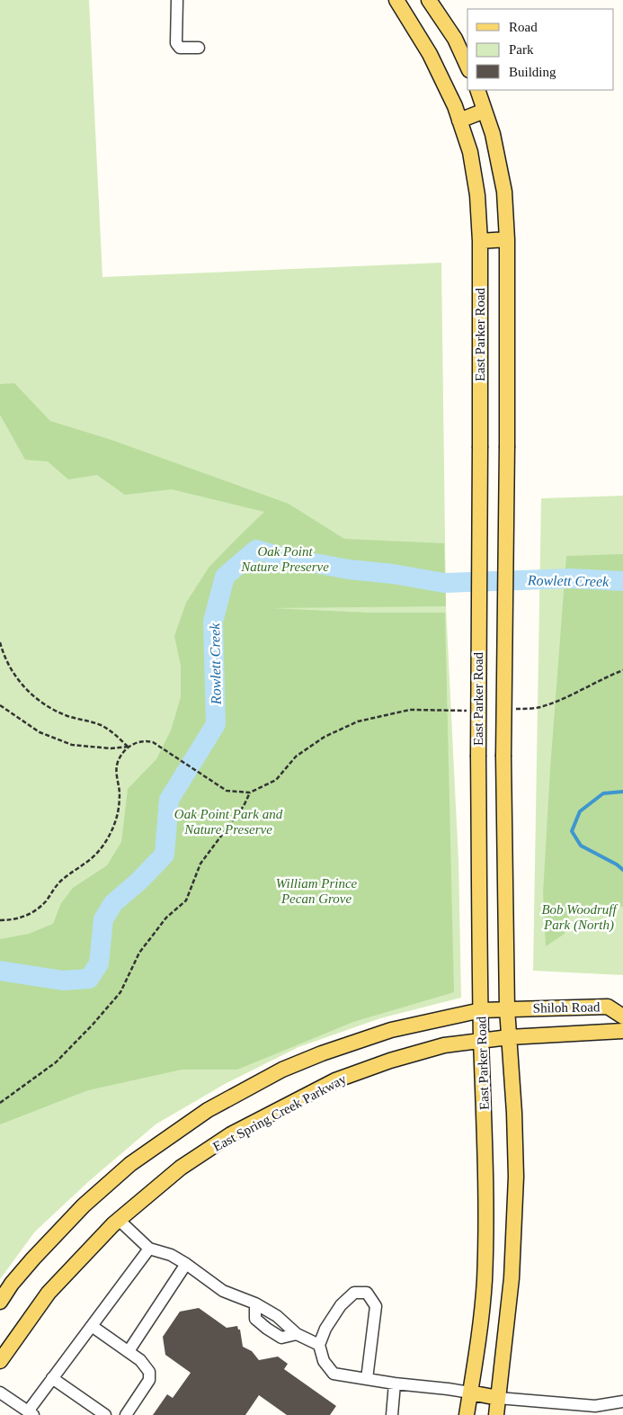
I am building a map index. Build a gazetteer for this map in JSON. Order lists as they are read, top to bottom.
{
  "streets": {
    "main road": ["East Parker Road", "Shiloh Road", "East Spring Creek Parkway"]
  },
  "crossings": [
    ["East Parker Road", "Shiloh Road"],
    ["East Parker Road", "East Spring Creek Parkway"],
    ["Shiloh Road", "East Spring Creek Parkway"]
  ],
  "water": ["Rowlett Creek"],
  "parks": [
    "Oak Point Nature Preserve",
    "Oak Point Park and Nature Preserve",
    "William Prince Pecan Grove",
    "Bob Woodruff Park (North)"
  ],
  "legend": ["Road", "Park", "Building"]
}
